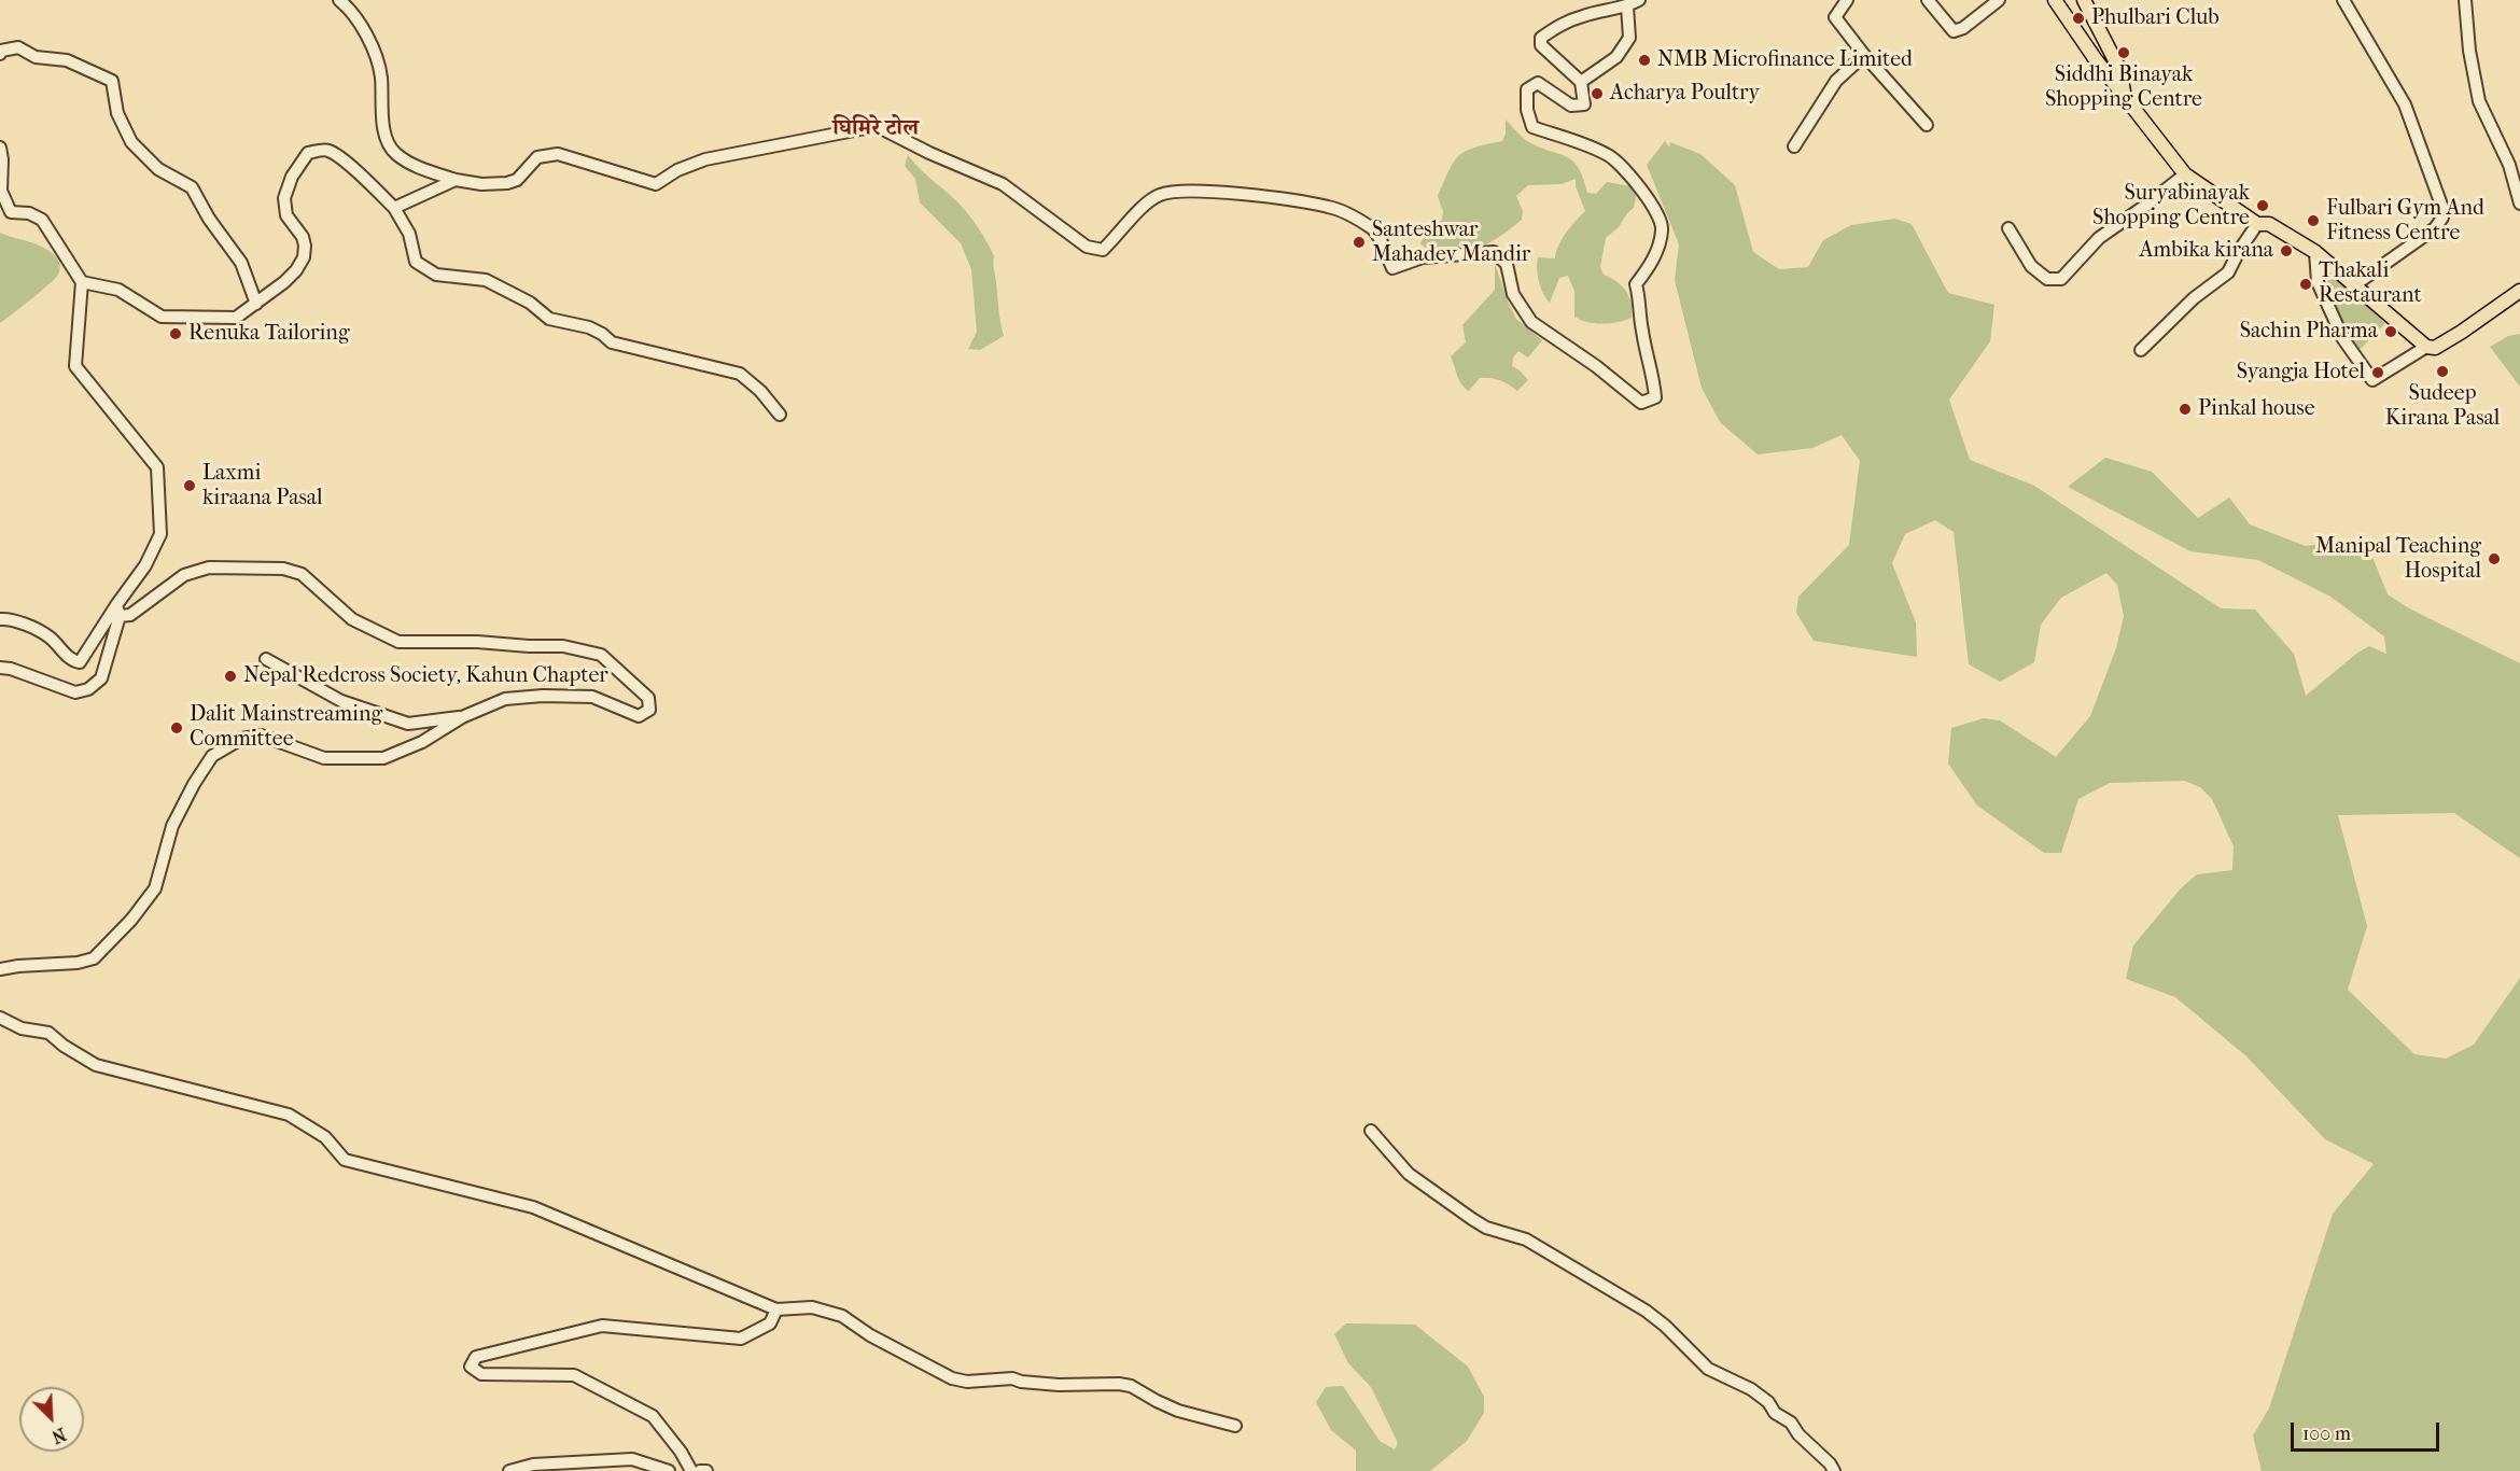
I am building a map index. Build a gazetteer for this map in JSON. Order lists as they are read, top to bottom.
{
  "districts": ["घिमिरे टोल"],
  "places": [
    "Phulbari Club",
    "Siddhi Binayak Shopping Centre",
    "NMB Microfinance Limited",
    "Acharya Poultry",
    "Suryabinayak Shopping Centre",
    "Fulbari Gym And Fitness Centre",
    "Santeshwar Mahadev Mandir",
    "Ambika kirana",
    "Thakali Restaurant",
    "Sachin Pharma",
    "Renuka Tailoring",
    "Sudeep Kirana Pasal",
    "Syangja Hotel",
    "Pinkal house",
    "Laxmi kiraana Pasal",
    "Manipal Teaching Hospital",
    "Nepal Redcross Society, Kahun Chapter",
    "Dalit Mainstreaming Committee"
  ],
  "scale_bar": "100 m",
  "north": "bottom right"
}
